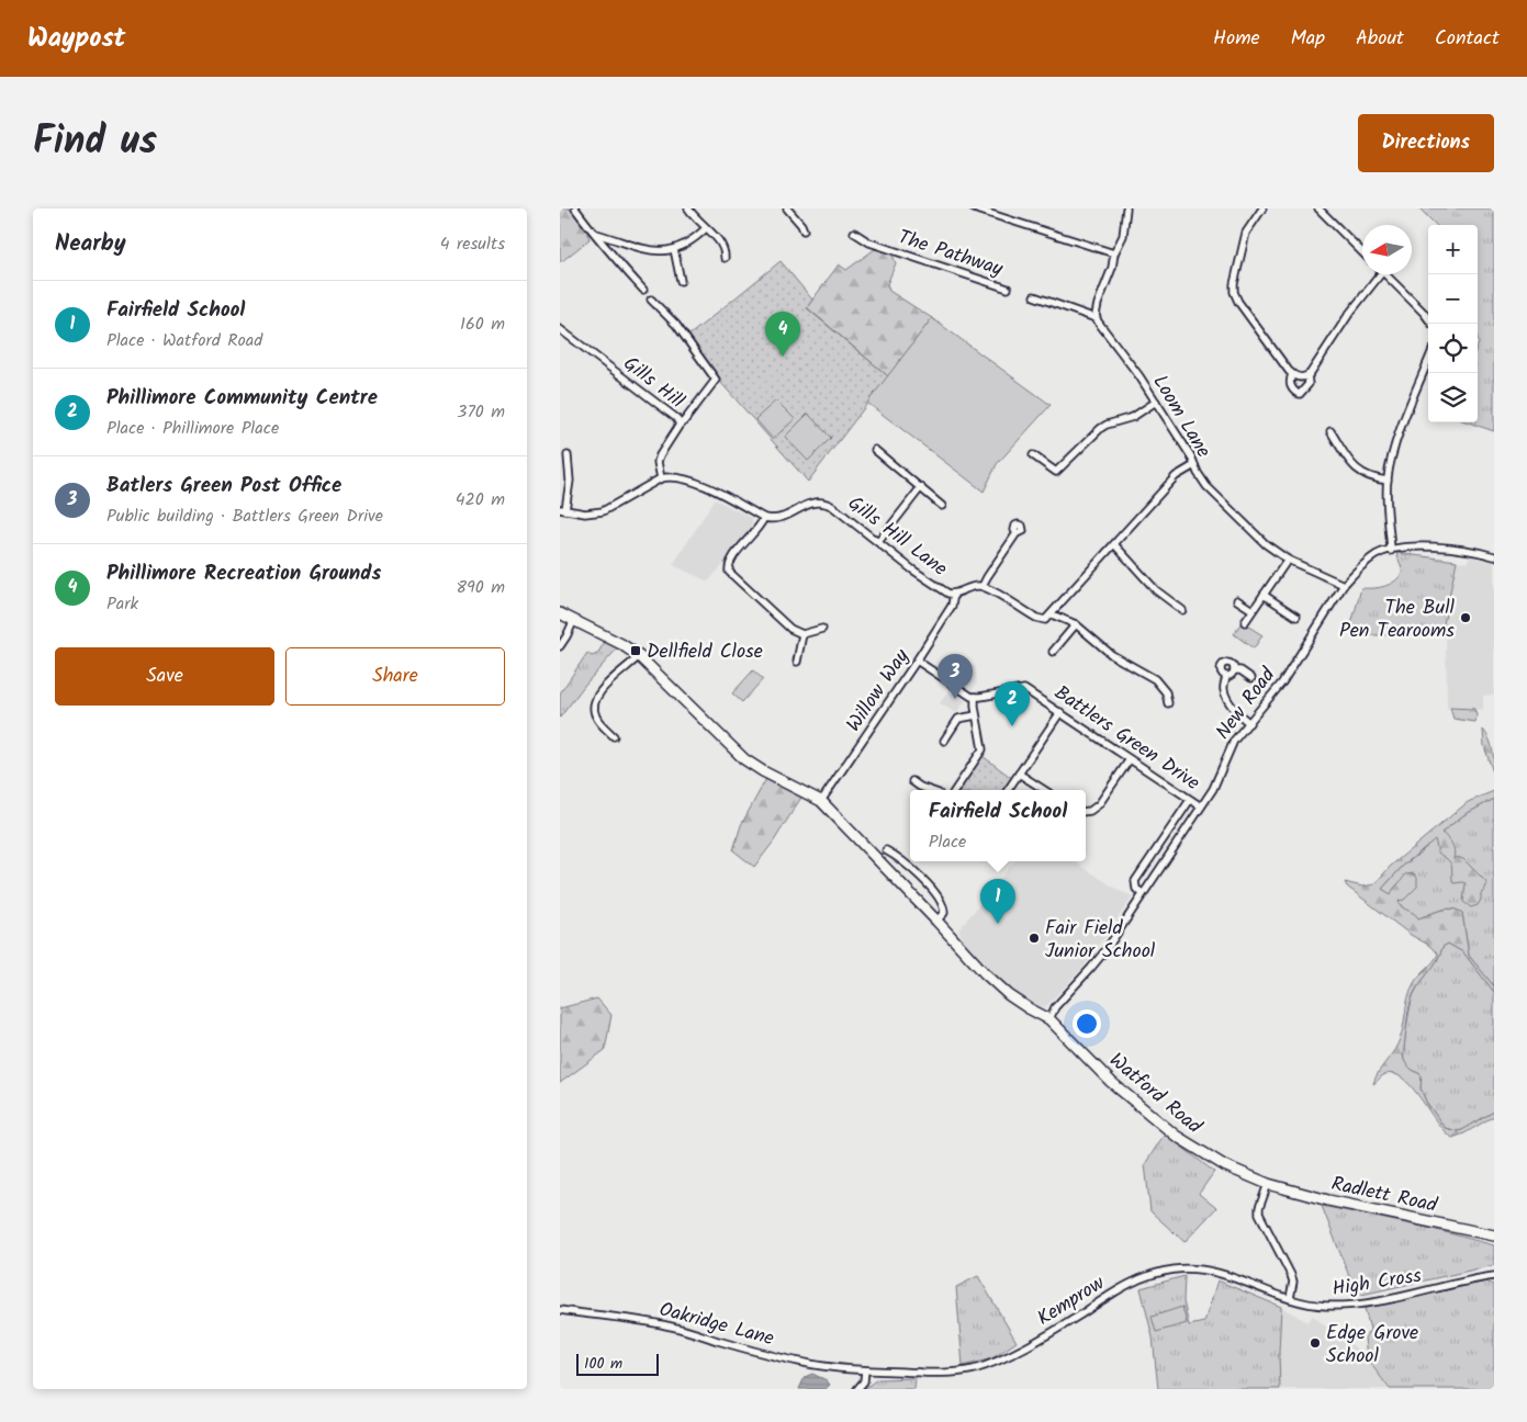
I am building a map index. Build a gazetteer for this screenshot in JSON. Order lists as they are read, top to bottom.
{
  "streets": {
    "main road": ["Watford Road", "Radlett Road"],
    "street": [
      "The Pathway",
      "Gills Hill",
      "Loom Lane",
      "Gills Hill Lane",
      "Willow Way",
      "New Road",
      "Battlers Green Drive",
      "High Cross",
      "Kemprow",
      "Oakridge Lane"
    ]
  },
  "crossings": [
    ["Loom Lane", "New Road"],
    ["Gills Hill Lane", "Willow Way"],
    ["Willow Way", "Watford Road"],
    ["New Road", "Battlers Green Drive"],
    ["New Road", "Watford Road"],
    ["Watford Road", "Radlett Road"],
    ["High Cross", "Kemprow"],
    ["Kemprow", "Oakridge Lane"]
  ],
  "places": {
    "other": ["The Bull Pen Tearooms", "Fair Field Junior School", "Edge Grove School"],
    "transit": ["Dellfield Close"]
  },
  "scale_bar": "100 m",
  "north": "left",
  "page": {
    "header": "Waypost",
    "nav": [
      "Home",
      "Map",
      "About",
      "Contact"
    ],
    "title": "Find us",
    "buttons": [
      "Directions",
      ["Save", "Share"]
    ],
    "heading": ["Nearby", "4 results"],
    "map_buttons": ["+", "−"],
    "list": [
      {
        "mark": "1",
        "name": "Fairfield School",
        "note": "Place · Watford Road",
        "value": "160 m"
      },
      {
        "mark": "2",
        "name": "Phillimore Community Centre",
        "note": "Place · Phillimore Place",
        "value": "370 m"
      },
      {
        "mark": "3",
        "name": "Batlers Green Post Office",
        "note": "Public building · Battlers Green Drive",
        "value": "420 m"
      },
      {
        "mark": "4",
        "name": "Phillimore Recreation Grounds",
        "note": "Park",
        "value": "890 m"
      }
    ],
    "pins": [
      "4",
      "3",
      "2",
      "1"
    ],
    "popup": ["Fairfield School", "Place"],
    "scale": "100 m"
  }
}
